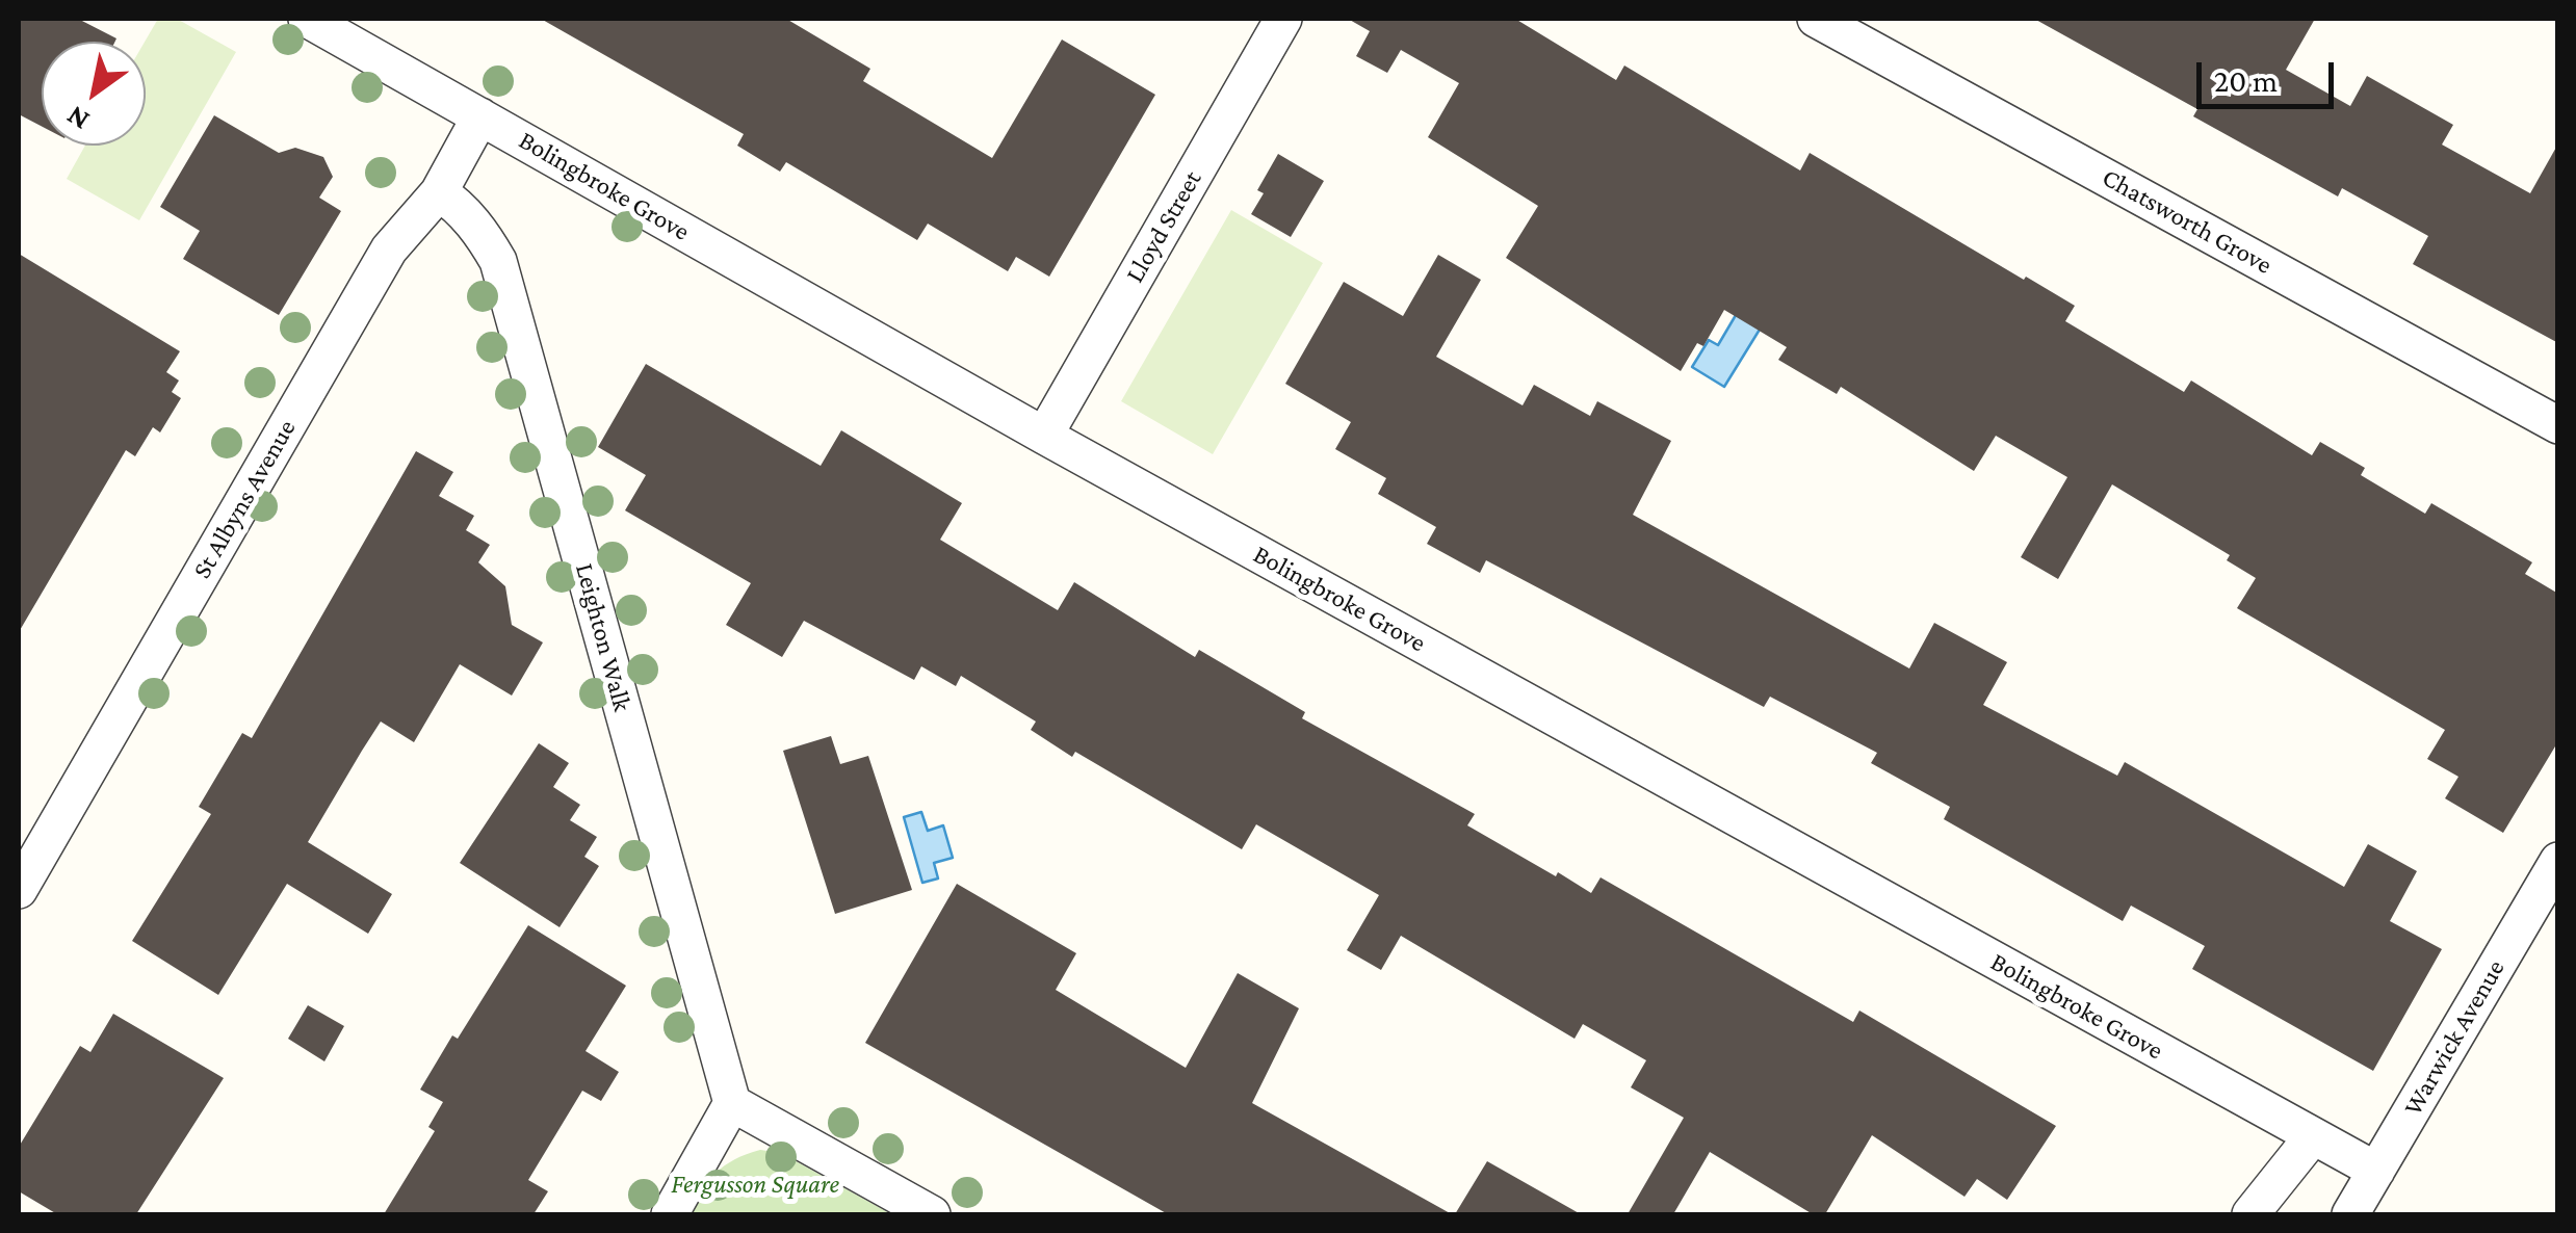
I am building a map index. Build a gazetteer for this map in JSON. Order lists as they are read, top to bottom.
{
  "streets": {
    "street": [
      "Bolingbroke Grove",
      "Chatsworth Grove",
      "Lloyd Street",
      "St Albyns Avenue",
      "Leighton Walk",
      "Warwick Avenue"
    ]
  },
  "crossings": [
    ["Bolingbroke Grove", "Lloyd Street"],
    ["Bolingbroke Grove", "St Albyns Avenue"],
    ["Bolingbroke Grove", "Warwick Avenue"],
    ["St Albyns Avenue", "Leighton Walk"]
  ],
  "parks": ["Fergusson Square"],
  "scale_bar": "20 m",
  "north": "bottom left"
}
